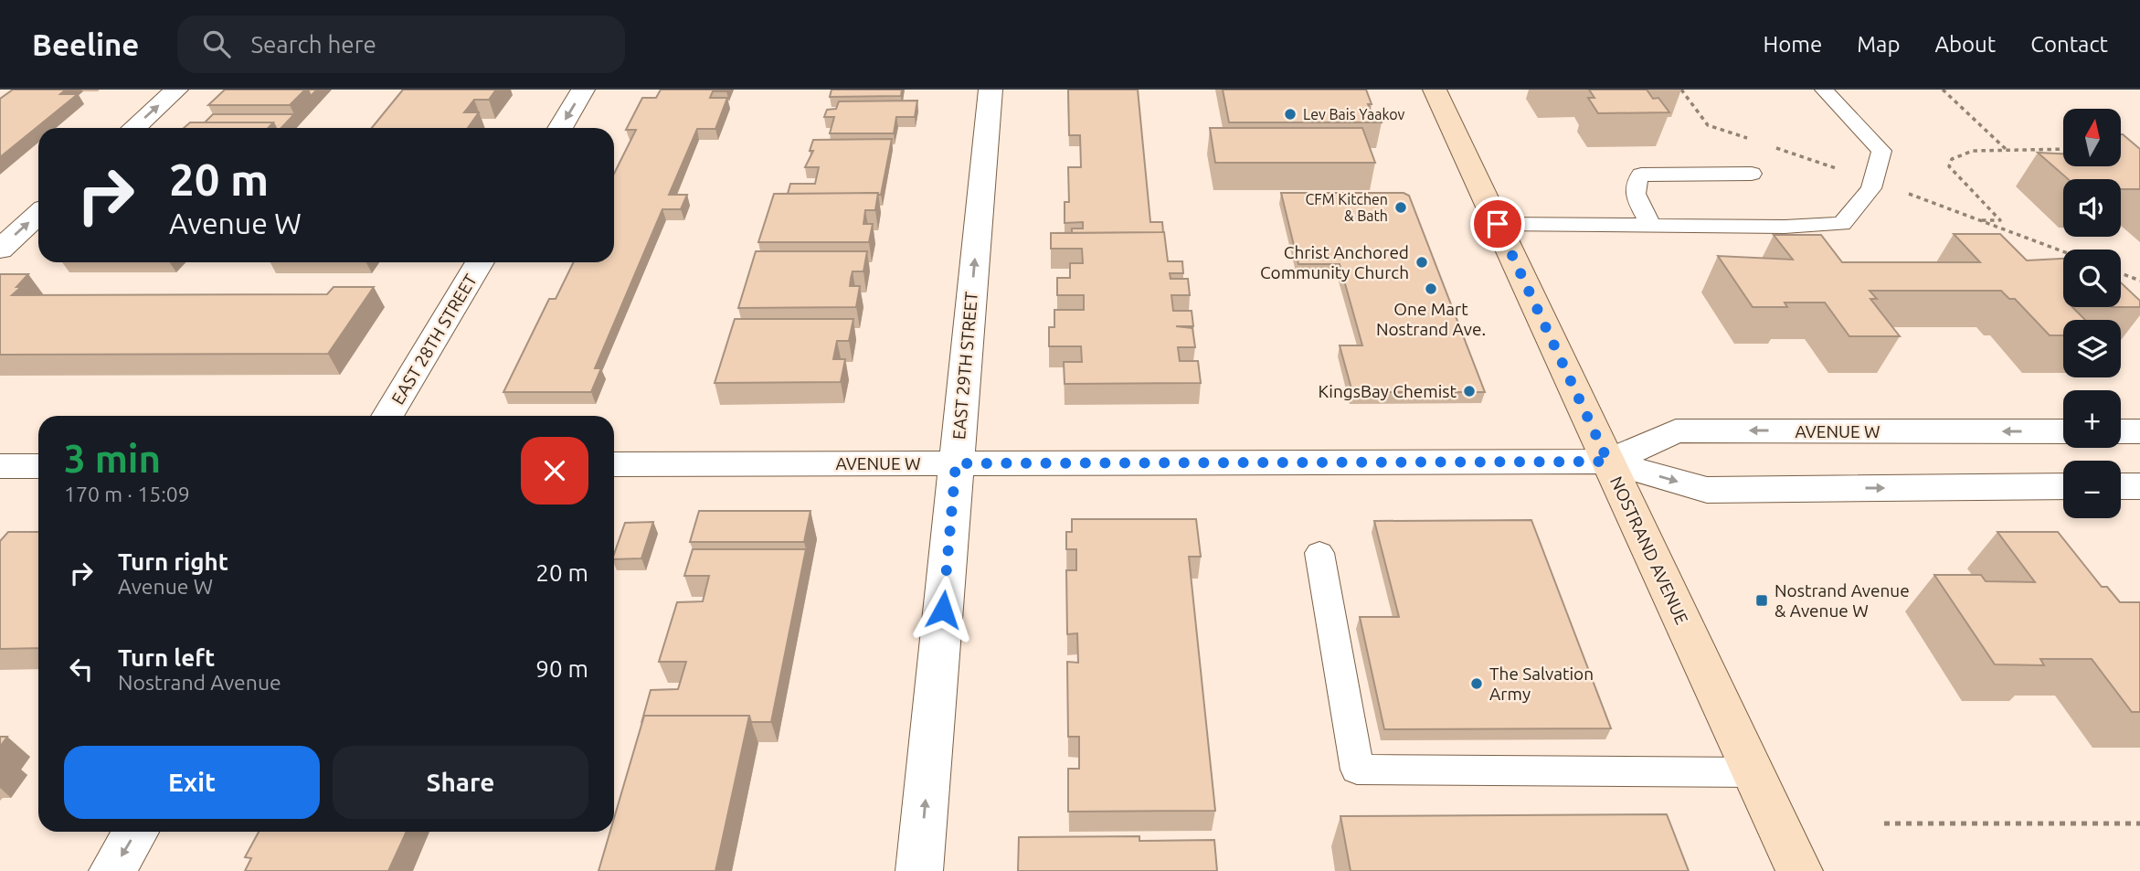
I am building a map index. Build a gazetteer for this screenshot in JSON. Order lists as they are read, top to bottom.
{
  "streets": {
    "main road": ["NOSTRAND AVENUE"],
    "street": ["EAST 28TH STREET", "EAST 29TH STREET", "AVENUE W"]
  },
  "crossings": [
    ["EAST 29TH STREET", "AVENUE W"],
    ["AVENUE W", "NOSTRAND AVENUE"]
  ],
  "one_way": ["EAST 29TH STREET"],
  "places": {
    "other": [
      "Lev Bais Yaakov",
      "CFM Kitchen & Bath",
      "Christ Anchored Community Church",
      "One Mart Nostrand Ave.",
      "KingsBay Chemist",
      "The Salvation Army"
    ],
    "transit": ["Nostrand Avenue & Avenue W"]
  },
  "north": "top",
  "page": {
    "header": "Beeline",
    "search": "Search here",
    "nav": [
      "Home",
      "Map",
      "About",
      "Contact"
    ],
    "map_buttons": ["+", "−"],
    "turn": ["20 m", "Avenue W"],
    "heading": ["3 min", "170 m · 15:09"],
    "list": [
      {
        "name": "Turn right",
        "note": "Avenue W",
        "value": "20 m"
      },
      {
        "name": "Turn left",
        "note": "Nostrand Avenue",
        "value": "90 m"
      }
    ],
    "buttons": ["Exit", "Share"]
  }
}
